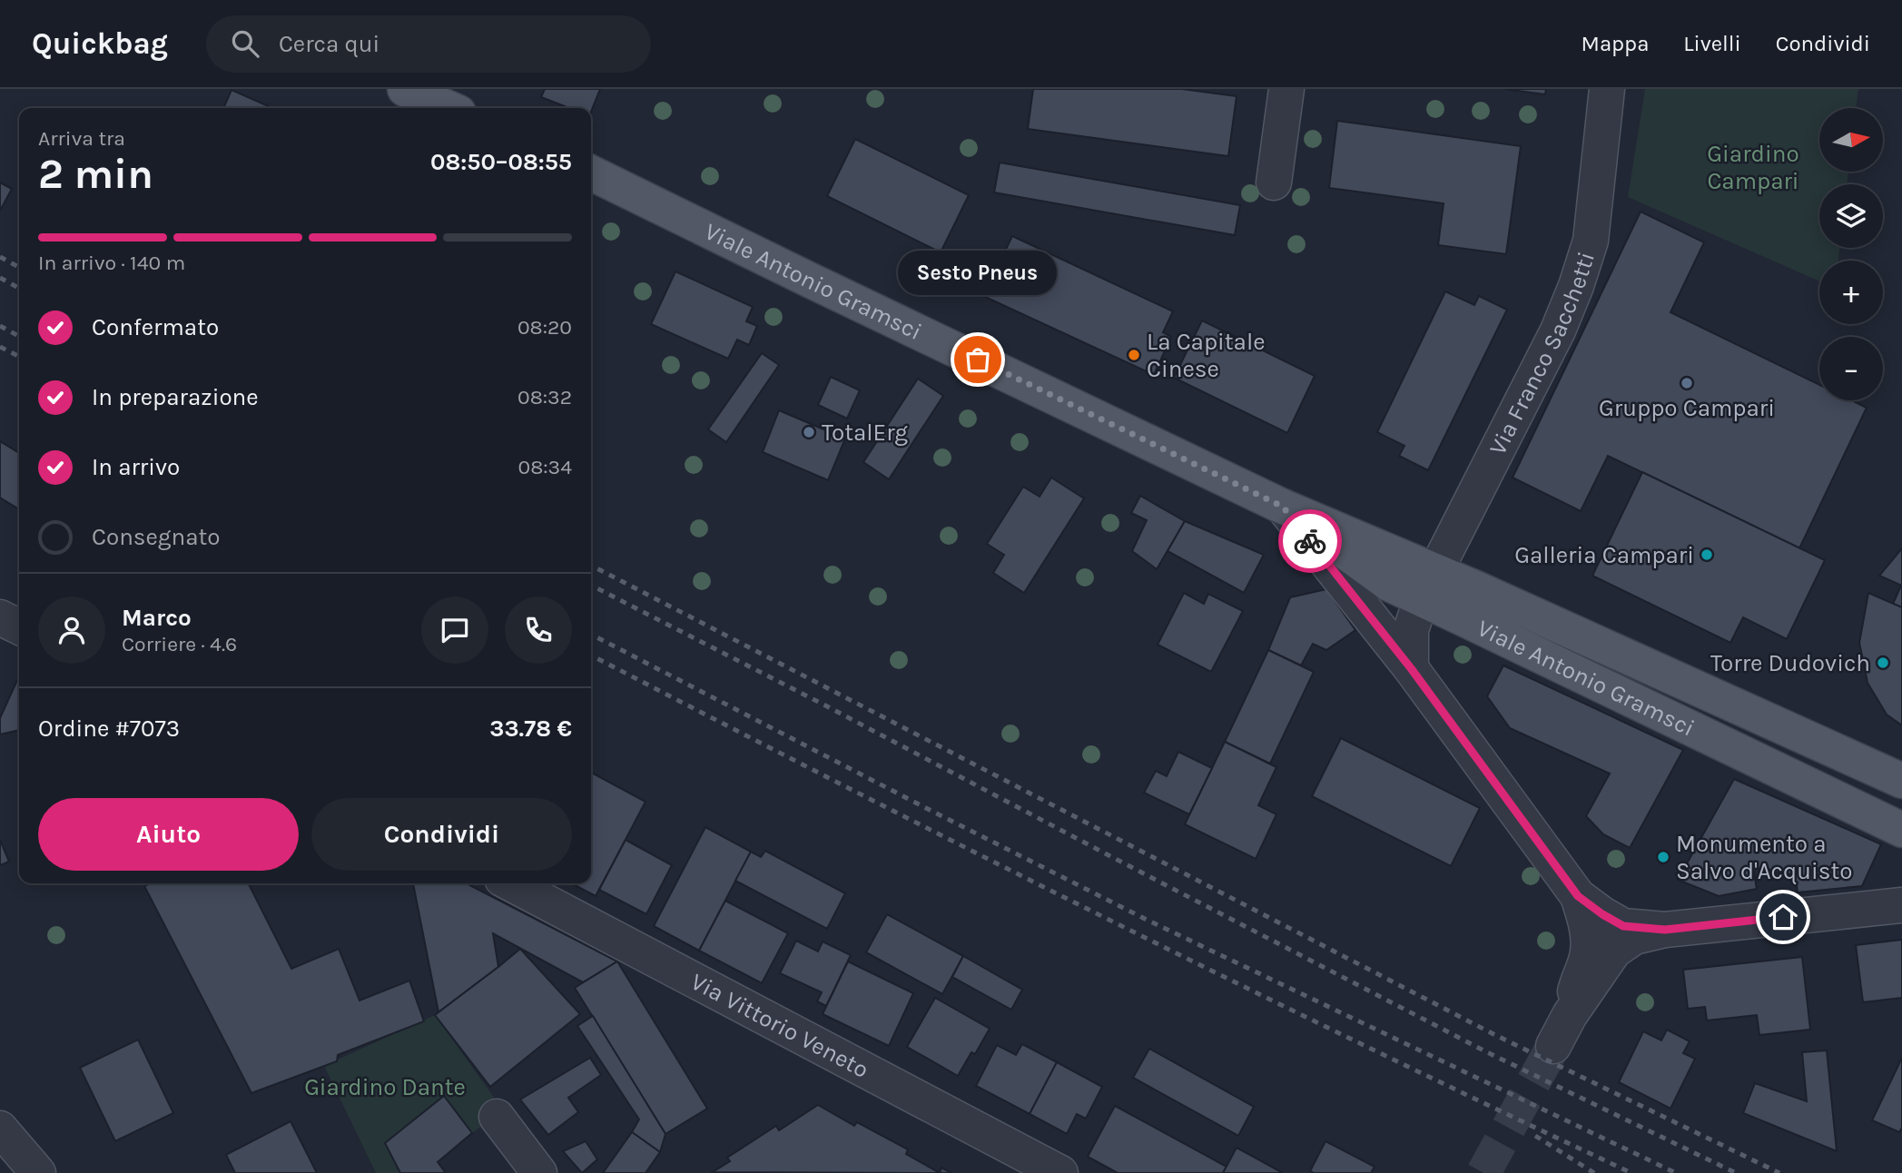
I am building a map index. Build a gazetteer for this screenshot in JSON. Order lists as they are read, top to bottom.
{
  "streets": {
    "main road": ["Viale Antonio Gramsci"],
    "street": ["Via Franco Sacchetti", "Via Vittorio Veneto"]
  },
  "crossings": [
    ["Viale Antonio Gramsci", "Via Franco Sacchetti"]
  ],
  "parks": ["Giardino Campari", "Giardino Dante"],
  "places": [
    "La Capitale Cinese",
    "Sesto Pneus",
    "Gruppo Campari",
    "TotalErg",
    "Galleria Campari",
    "Torre Dudovich",
    "Monumento a Salvo d'Acquisto"
  ],
  "north": "right",
  "page": {
    "header": "Quickbag",
    "search": "Cerca qui",
    "nav": ["Mappa", "Livelli", "Condividi"],
    "map_buttons": ["+", "−"],
    "heading": ["2 min", "Arriva tra", "08:50–08:55"],
    "panel": [
      "Marco",
      "Corriere · 4.6",
      "Ordine #7073",
      "33.78 €"
    ],
    "bar": "In arrivo · 140 m",
    "bubble": "Sesto Pneus",
    "list": [
      ["Confermato", "08:20"],
      ["In preparazione", "08:32"],
      ["In arrivo", "08:34"],
      "Consegnato"
    ],
    "buttons": ["Aiuto", "Condividi"]
  }
}
